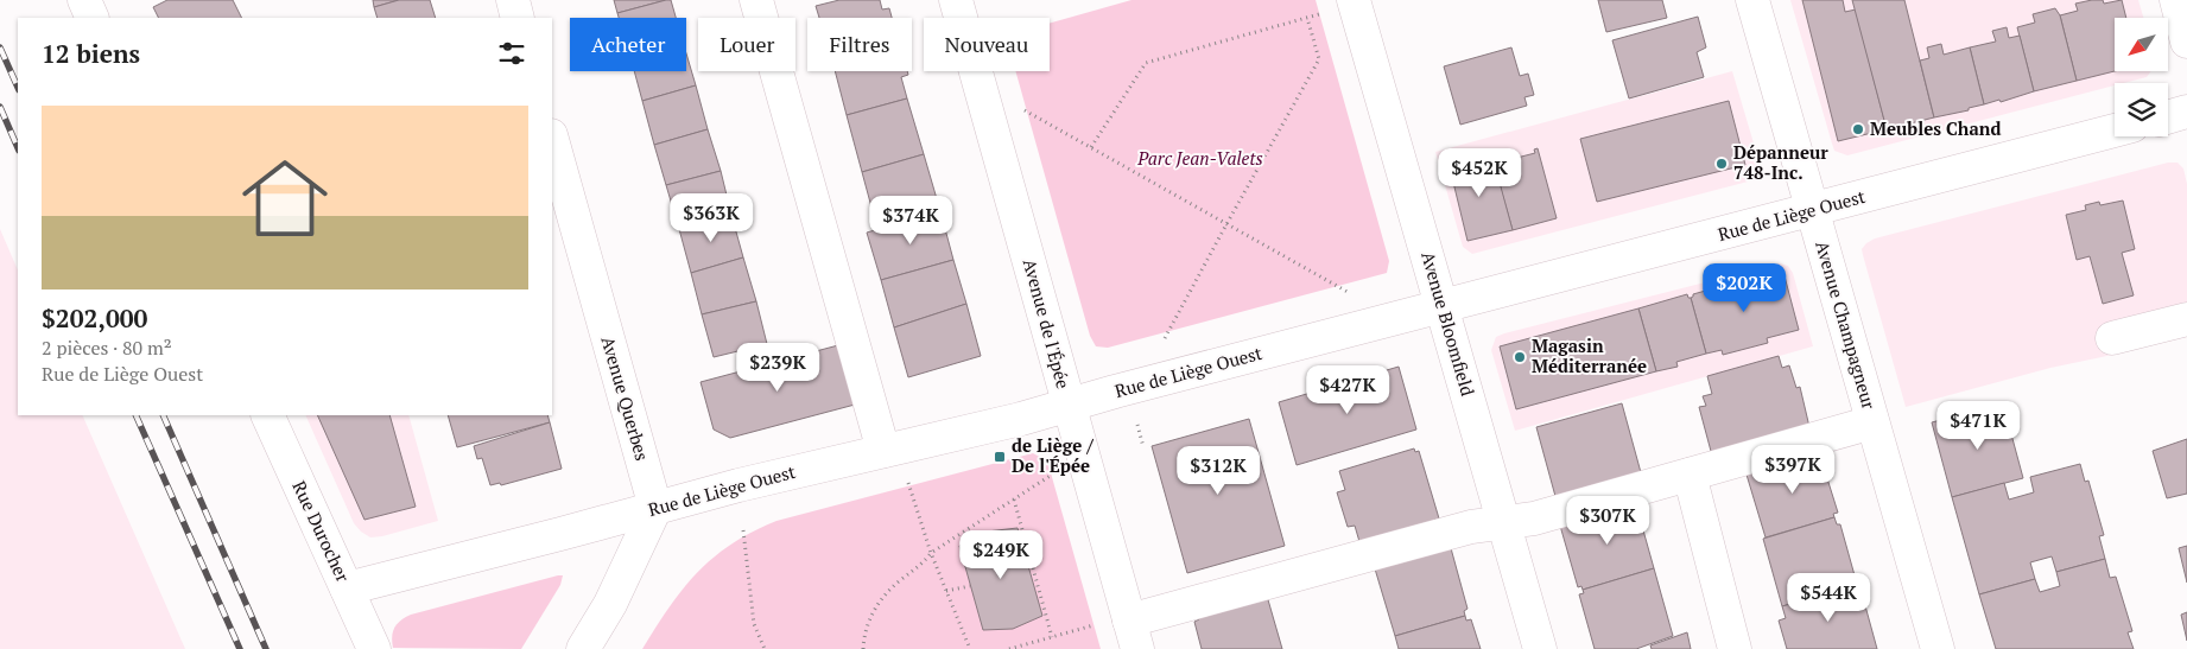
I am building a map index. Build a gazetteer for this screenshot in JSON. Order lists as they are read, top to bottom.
{
  "streets": {
    "street": [
      "Rue de Liège Ouest",
      "Avenue de l'Épée",
      "Avenue Bloomfield",
      "Avenue Champagneur",
      "Avenue Querbes",
      "Rue Durocher"
    ]
  },
  "crossings": [
    ["Rue de Liège Ouest", "Avenue de l'Épée"],
    ["Rue de Liège Ouest", "Avenue Bloomfield"],
    ["Rue de Liège Ouest", "Avenue Champagneur"],
    ["Rue de Liège Ouest", "Avenue Querbes"],
    ["Rue de Liège Ouest", "Rue Durocher"]
  ],
  "parks": ["Parc Jean-Valets"],
  "places": {
    "other": ["Meubles Chand", "Dépanneur 748-Inc.", "Magasin Méditerranée"],
    "transit": ["de Liège / De l'Épée"]
  },
  "north": "bottom left",
  "page": {
    "chip": [
      "Acheter",
      "Louer",
      "Filtres",
      "Nouveau"
    ],
    "heading": "12 biens",
    "list": [
      {
        "name": "$202,000",
        "note": "2 pièces · 80 m² · Rue de Liège Ouest"
      }
    ],
    "price": [
      "$452K",
      "$363K",
      "$374K",
      "$202K",
      "$239K",
      "$427K",
      "$471K",
      "$397K",
      "$312K",
      "$307K",
      "$249K",
      "$544K"
    ]
  }
}
